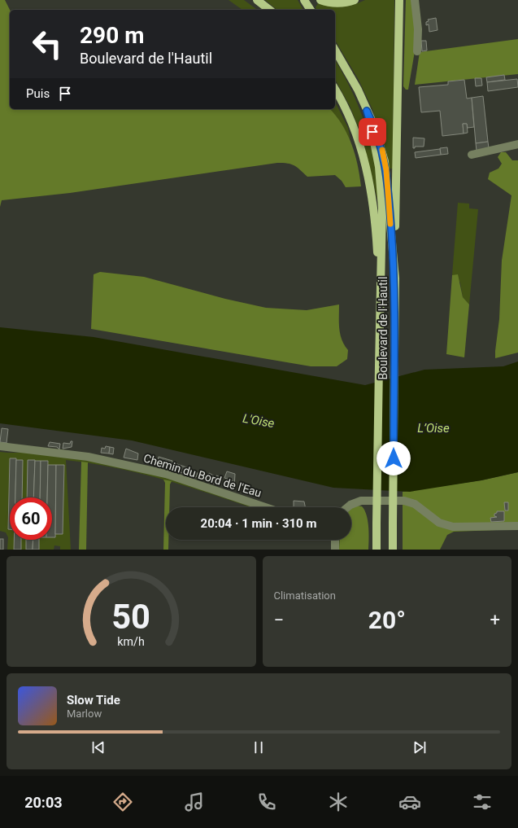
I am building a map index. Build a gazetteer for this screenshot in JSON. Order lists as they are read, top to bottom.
{
  "streets": {
    "main road": ["Boulevard de l'Hautil"],
    "street": ["Chemin du Bord de l'Eau"]
  },
  "water": ["L'Oise", "L’Oise"],
  "page": {
    "turn": ["290 m", "Boulevard de l'Hautil"],
    "then": "Puis",
    "limit": "60",
    "trip": "20:04 · 1 min · 310 m",
    "tile": "Climatisation",
    "heat": ["−", "20°", "+"],
    "song": ["Slow Tide", "Marlow"],
    "tabs": "20:03",
    "gauge": ["50", "km/h"]
  }
}
